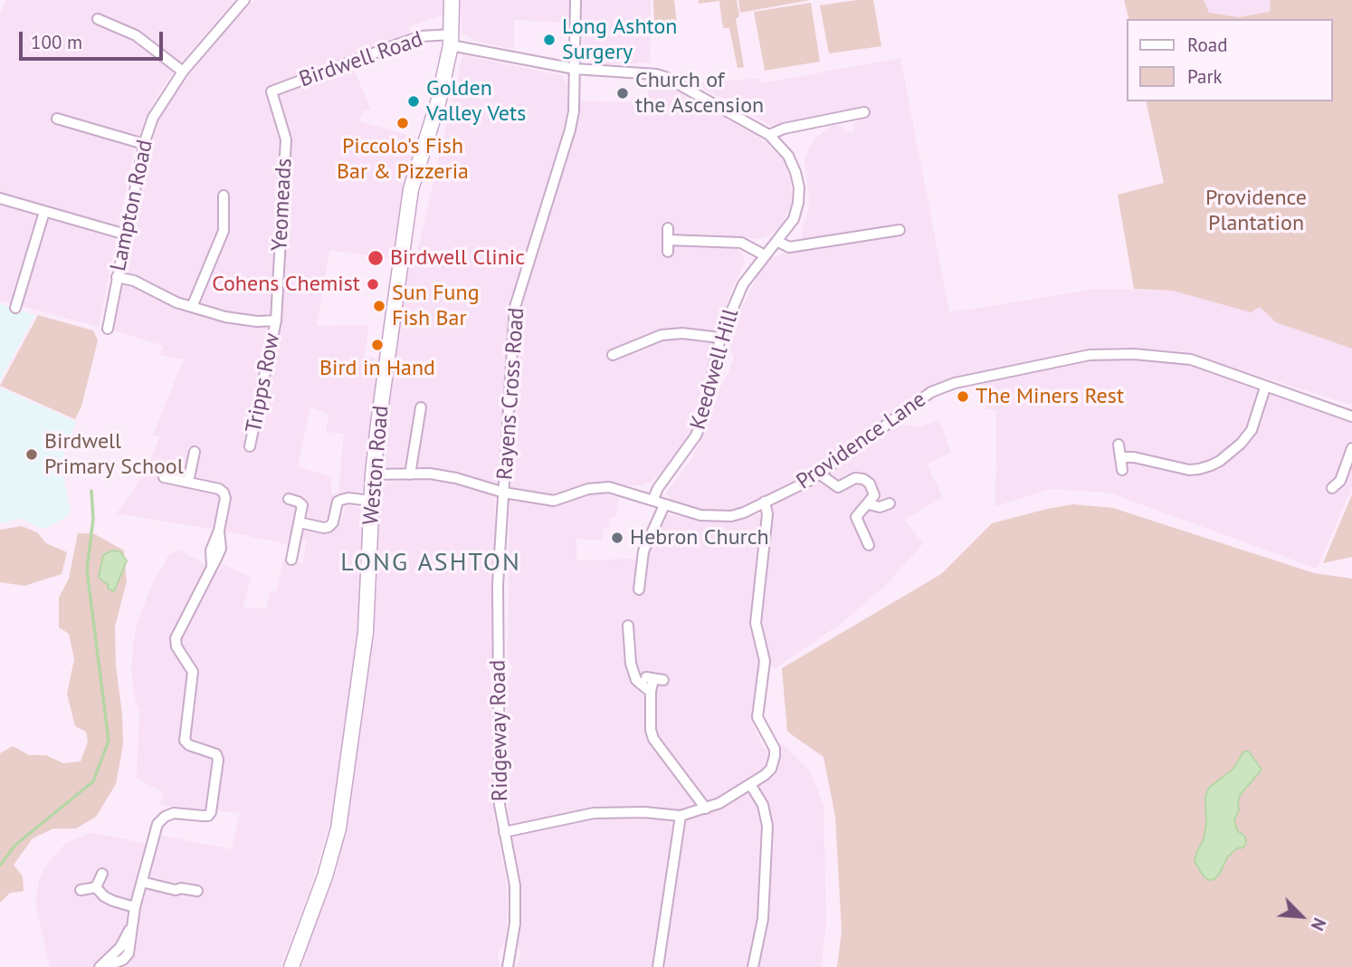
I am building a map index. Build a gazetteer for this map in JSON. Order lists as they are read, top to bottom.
{
  "streets": {
    "street": [
      "Birdwell Road",
      "Yeomeads",
      "Lampton Road",
      "Keedwell Hill",
      "Tripps Row",
      "Rayens Cross Road",
      "Providence Lane",
      "Weston Road",
      "Ridgeway Road"
    ]
  },
  "crossings": [
    ["Birdwell Road", "Yeomeads"],
    ["Birdwell Road", "Keedwell Hill"],
    ["Birdwell Road", "Weston Road"],
    ["Yeomeads", "Tripps Row"],
    ["Keedwell Hill", "Rayens Cross Road"],
    ["Keedwell Hill", "Providence Lane"],
    ["Keedwell Hill", "Weston Road"],
    ["Rayens Cross Road", "Providence Lane"],
    ["Rayens Cross Road", "Ridgeway Road"],
    ["Providence Lane", "Weston Road"],
    ["Providence Lane", "Ridgeway Road"]
  ],
  "districts": ["LONG ASHTON"],
  "parks": ["Providence Plantation"],
  "places": [
    "Long Ashton Surgery",
    "Church of the Ascension",
    "Golden Valley Vets",
    "Piccolo's Fish Bar & Pizzeria",
    "Birdwell Clinic",
    "Cohens Chemist",
    "Sun Fung Fish Bar",
    "Bird in Hand",
    "The Miners Rest",
    "Birdwell Primary School",
    "Hebron Church"
  ],
  "legend": ["Road", "Park"],
  "scale_bar": "100 m",
  "north": "bottom right"
}
